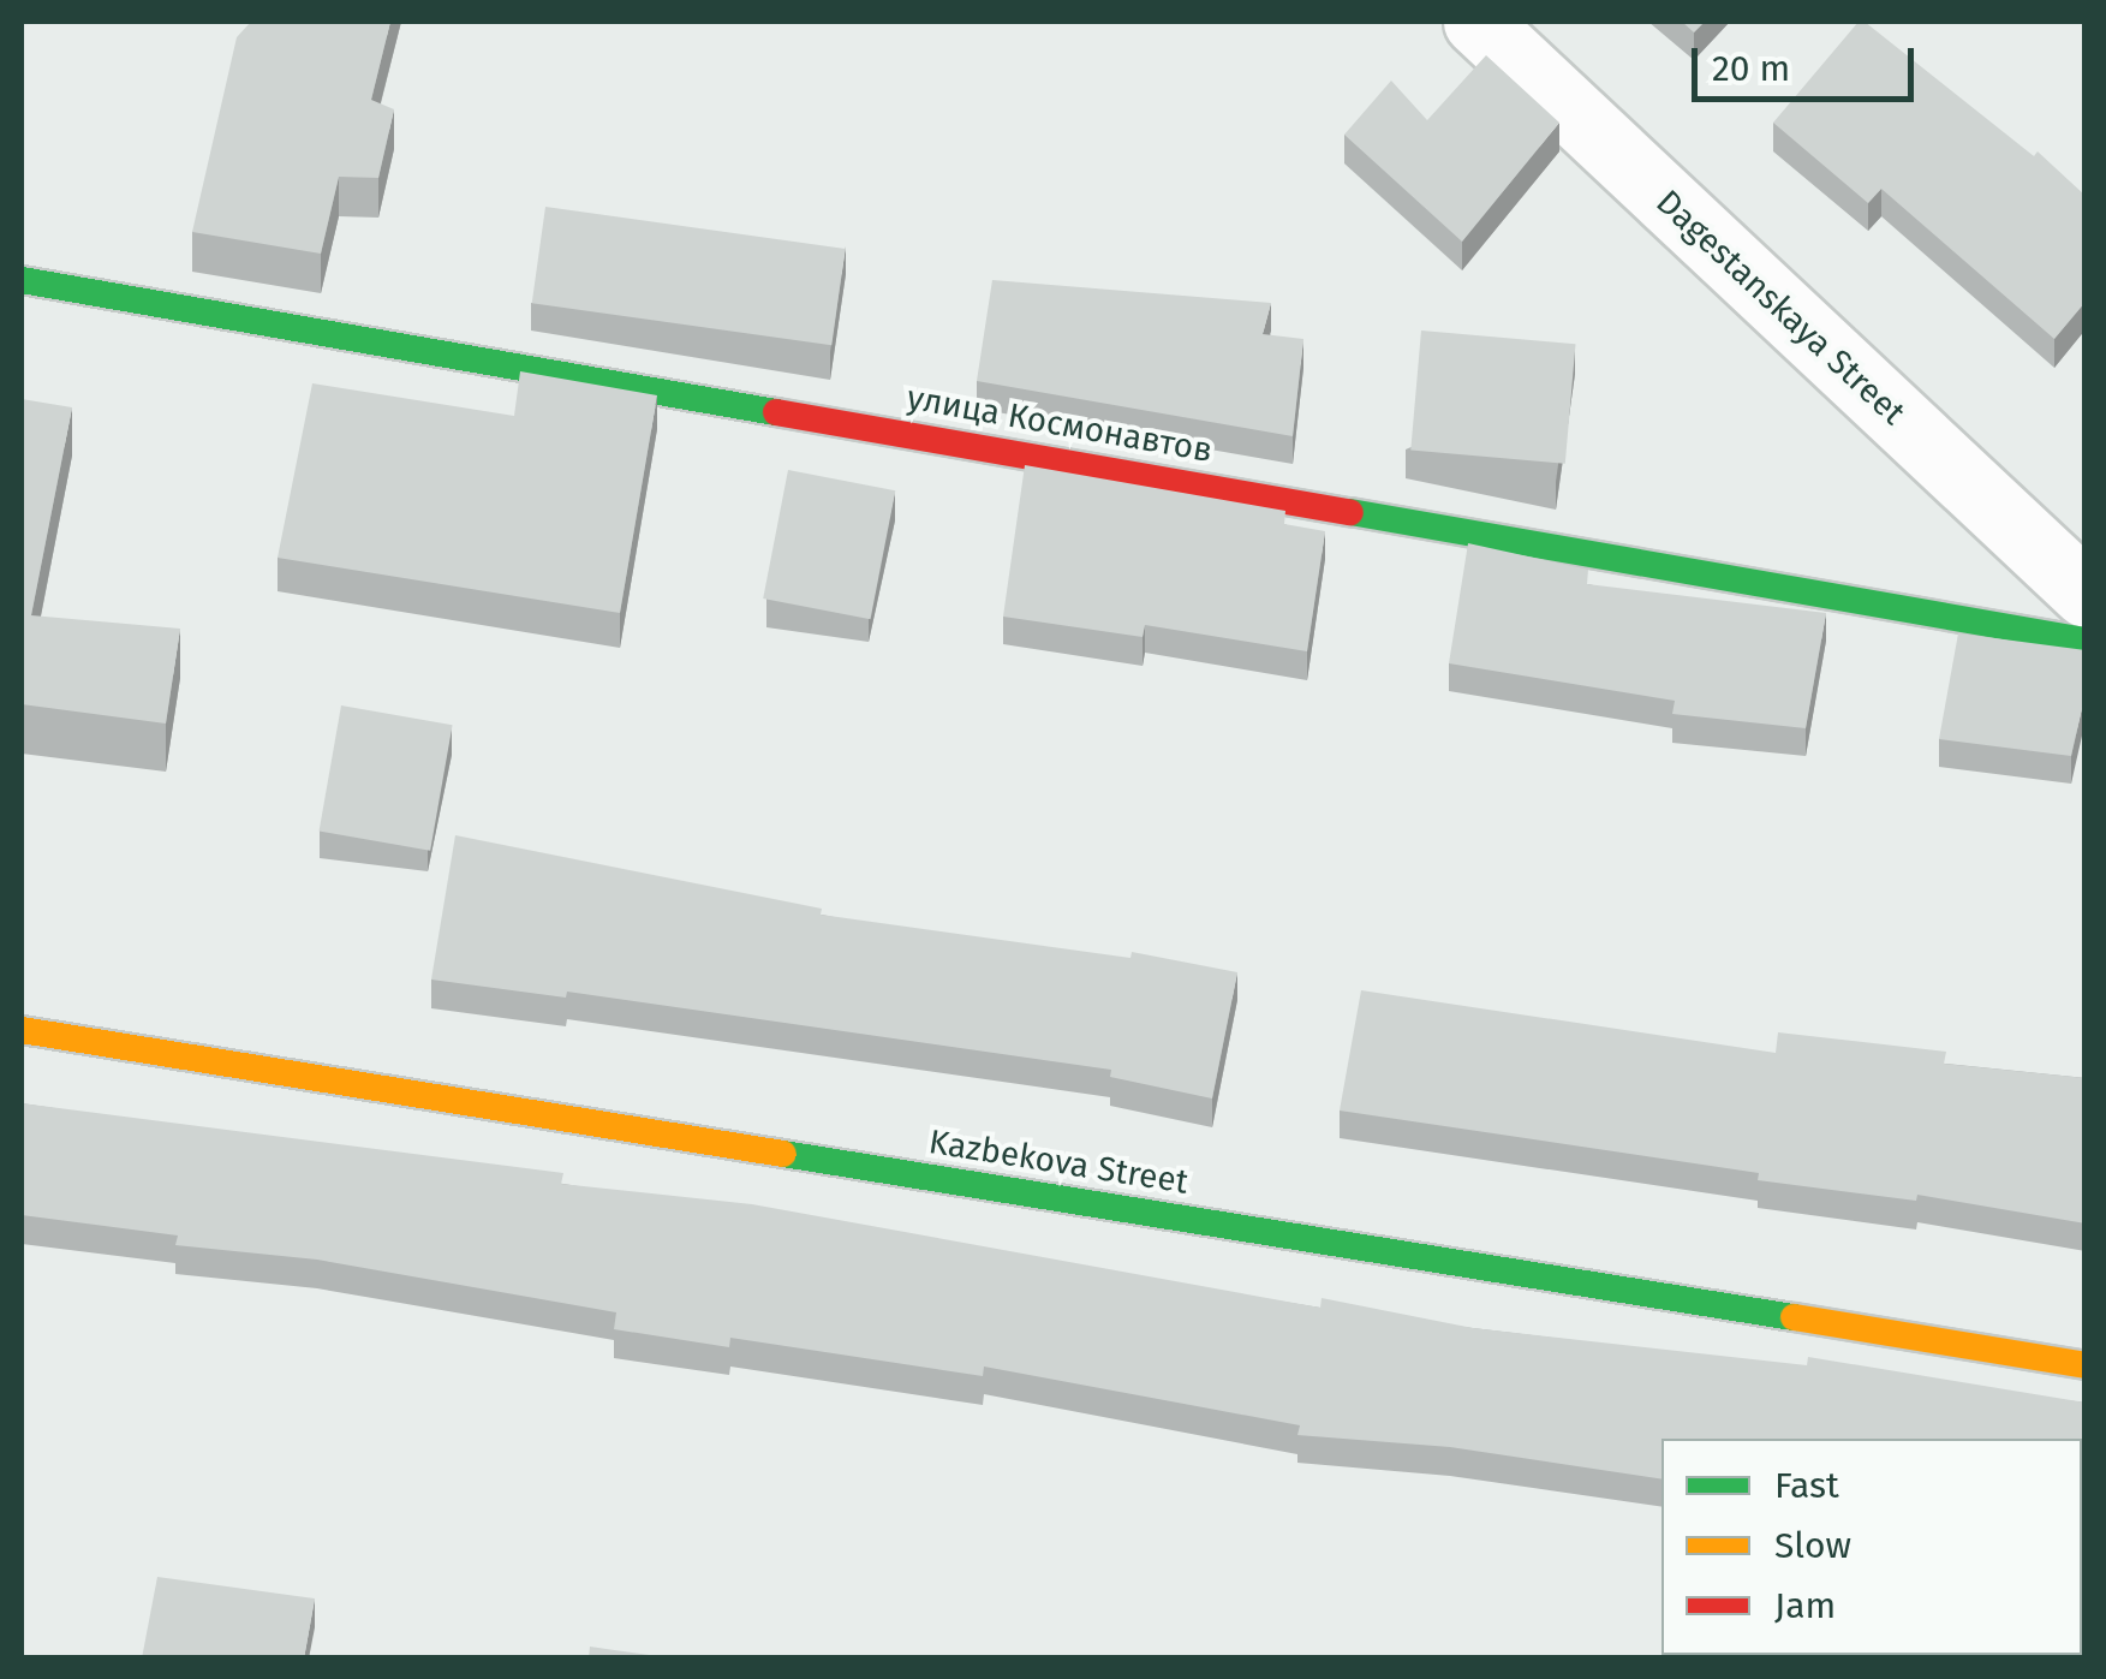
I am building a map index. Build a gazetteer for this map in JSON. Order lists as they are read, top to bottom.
{
  "streets": {
    "street": ["Dagestanskaya Street", "улица Космонавтов", "Kazbekova Street"]
  },
  "legend": ["Fast", "Slow", "Jam"],
  "scale_bar": "20 m"
}
